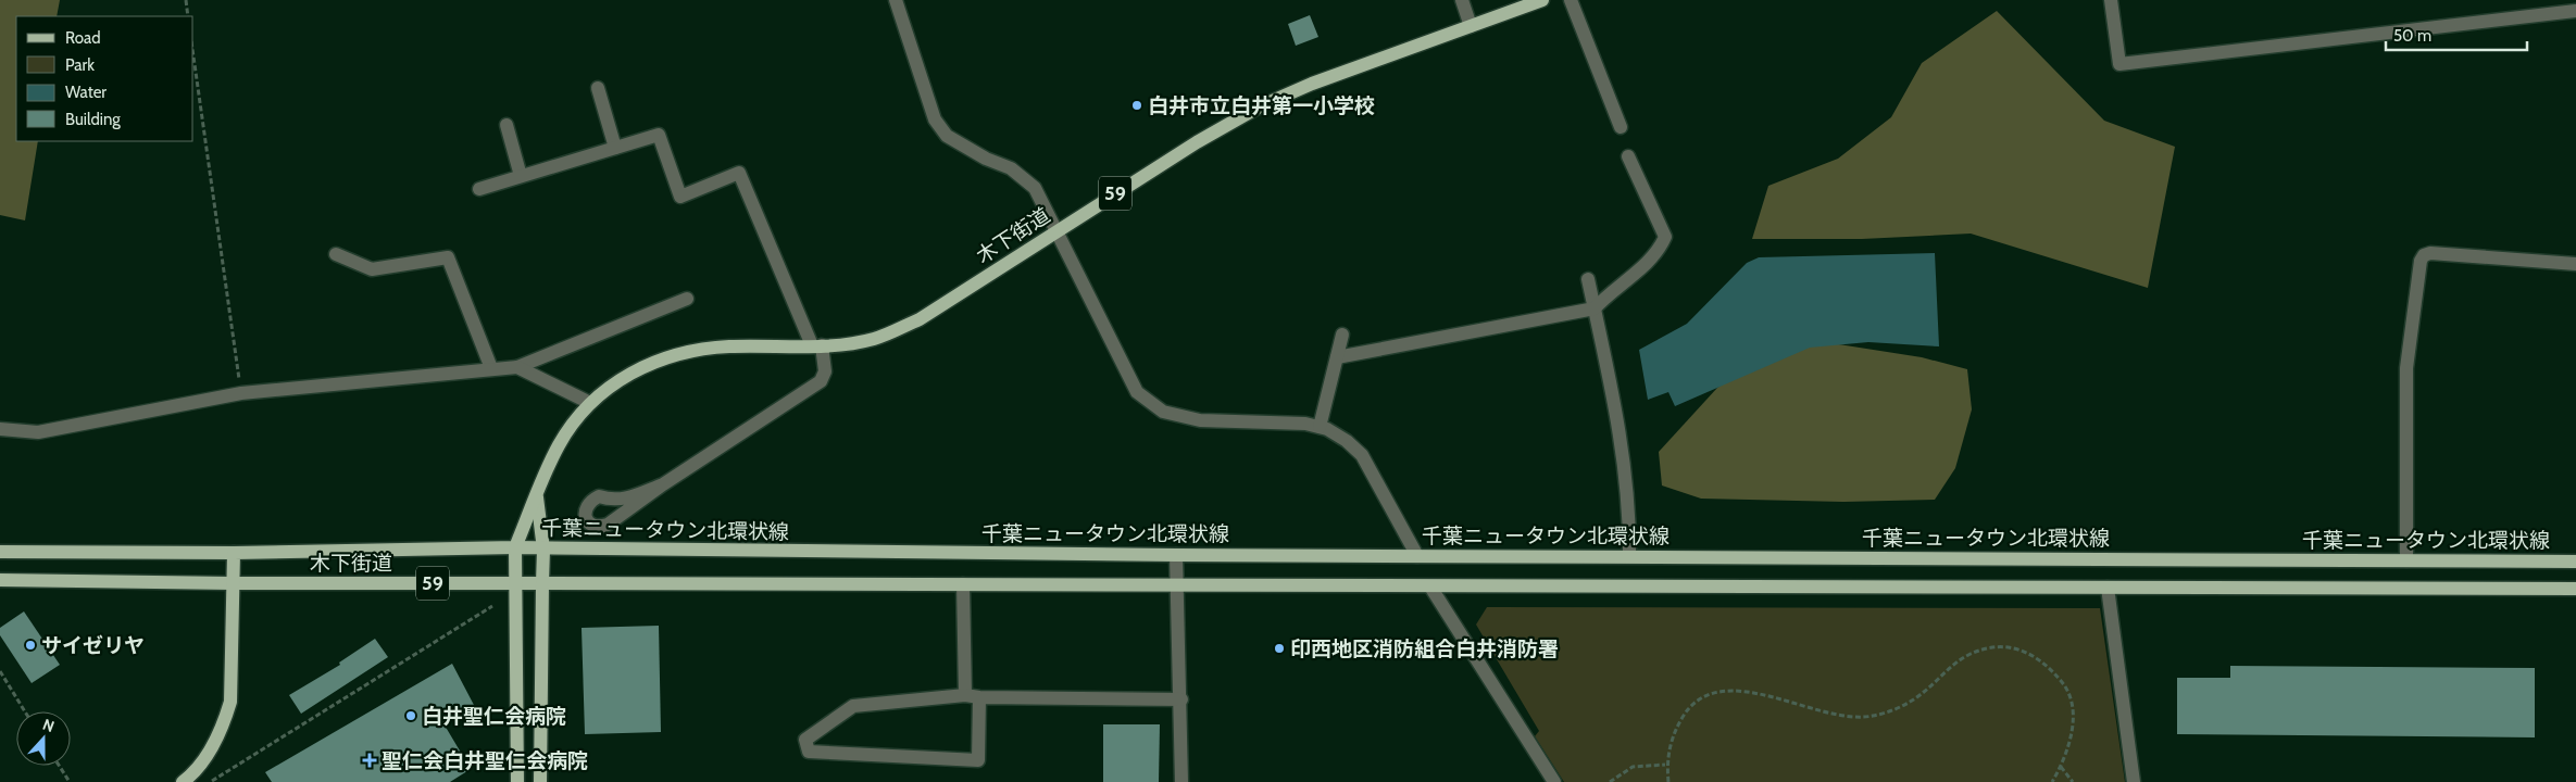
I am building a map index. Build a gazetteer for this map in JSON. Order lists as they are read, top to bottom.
{
  "streets": {
    "main road": ["59", "木下街道", "千葉ニュータウン北環状線"]
  },
  "crossings": [
    ["木下街道", "千葉ニュータウン北環状線"]
  ],
  "places": {
    "other": [
      "白井市立白井第一小学校",
      "サイゼリヤ",
      "印西地区消防組合白井消防署",
      "白井聖仁会病院"
    ],
    "health": ["聖仁会白井聖仁会病院"]
  },
  "legend": [
    "Road",
    "Park",
    "Water",
    "Building"
  ],
  "scale_bar": "50 m",
  "north": "top"
}
